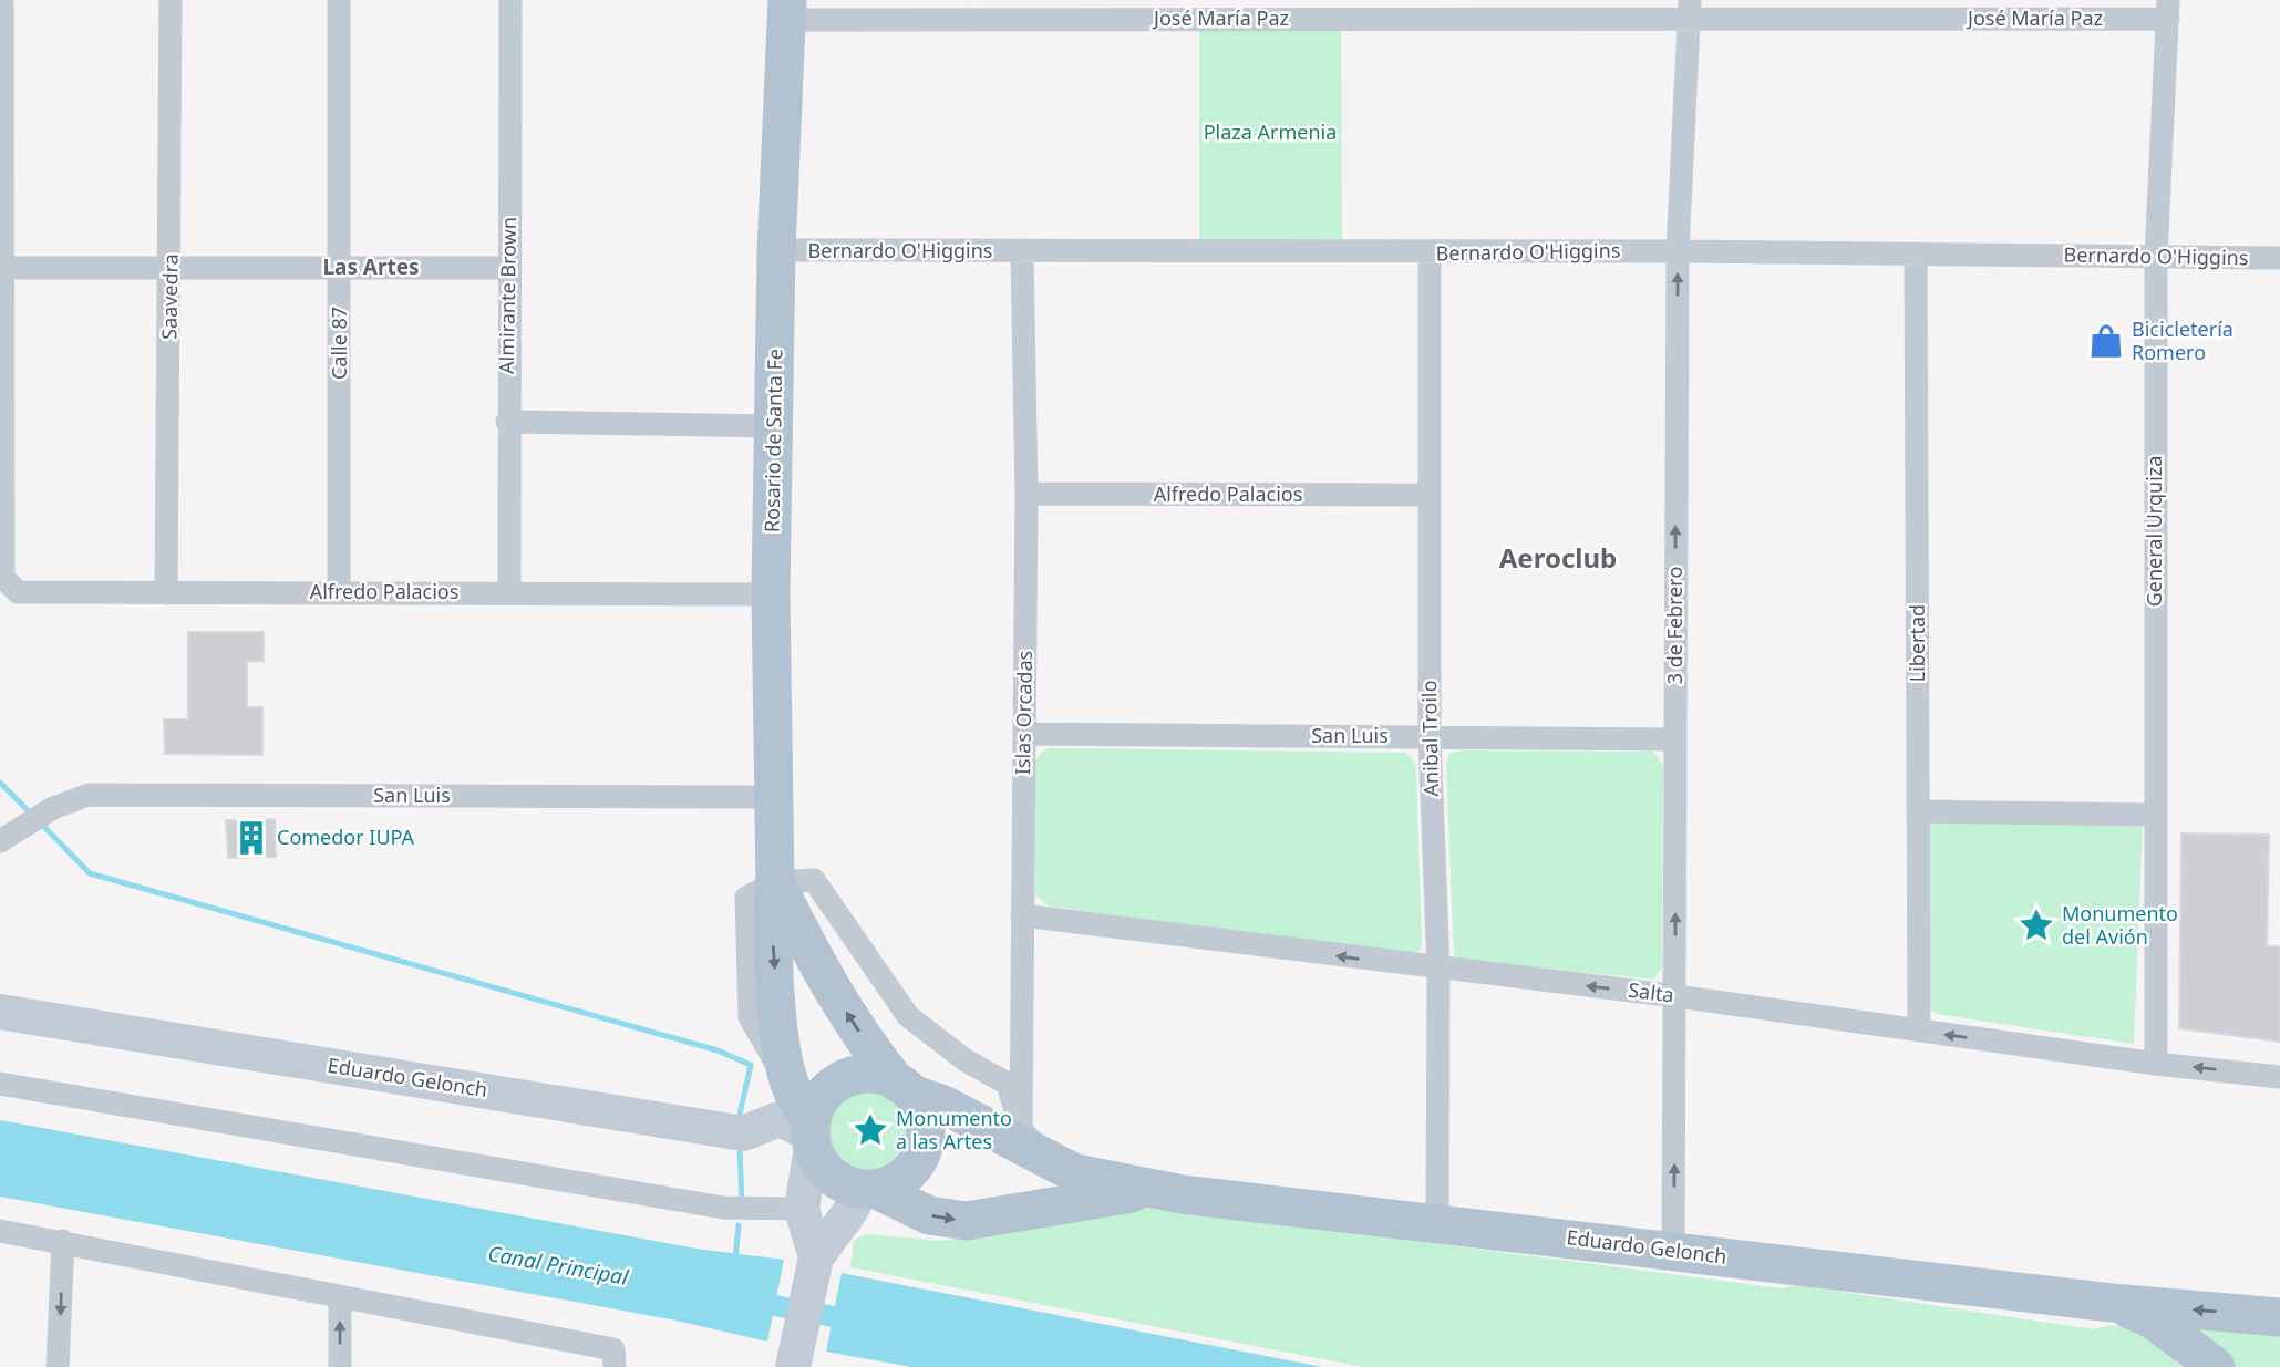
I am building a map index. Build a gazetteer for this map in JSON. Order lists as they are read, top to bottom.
{
  "streets": {
    "main road": ["Rosario de Santa Fe", "Eduardo Gelonch"],
    "street": [
      "José María Paz",
      "Bernardo O'Higgins",
      "Almirante Brown",
      "Saavedra",
      "Calle 87",
      "Alfredo Palacios",
      "General Urquiza",
      "3 de Febrero",
      "Libertad",
      "Islas Orcadas",
      "San Luis",
      "Anibal Troilo",
      "Salta"
    ]
  },
  "crossings": [
    ["José María Paz", "Rosario de Santa Fe"],
    ["José María Paz", "General Urquiza"],
    ["José María Paz", "3 de Febrero"],
    ["Bernardo O'Higgins", "Rosario de Santa Fe"],
    ["Bernardo O'Higgins", "General Urquiza"],
    ["Bernardo O'Higgins", "3 de Febrero"],
    ["Bernardo O'Higgins", "Libertad"],
    ["Bernardo O'Higgins", "Islas Orcadas"],
    ["Bernardo O'Higgins", "Anibal Troilo"],
    ["Almirante Brown", "Alfredo Palacios"],
    ["Saavedra", "Alfredo Palacios"],
    ["Calle 87", "Alfredo Palacios"],
    ["Rosario de Santa Fe", "Alfredo Palacios"],
    ["Rosario de Santa Fe", "San Luis"],
    ["Rosario de Santa Fe", "Eduardo Gelonch"],
    ["Alfredo Palacios", "Islas Orcadas"],
    ["Alfredo Palacios", "Anibal Troilo"],
    ["General Urquiza", "Salta"],
    ["3 de Febrero", "San Luis"],
    ["3 de Febrero", "Salta"],
    ["3 de Febrero", "Eduardo Gelonch"],
    ["Libertad", "Salta"],
    ["Islas Orcadas", "San Luis"],
    ["Islas Orcadas", "Salta"],
    ["San Luis", "Anibal Troilo"],
    ["Anibal Troilo", "Salta"],
    ["Anibal Troilo", "Eduardo Gelonch"]
  ],
  "one_way": ["3 de Febrero", "Salta"],
  "districts": ["Las Artes", "Aeroclub"],
  "water": ["Canal Principal"],
  "parks": ["Plaza Armenia"],
  "places": {
    "shop": ["Bicicletería Romero"],
    "building": ["Comedor IUPA"],
    "place": ["Monumento del Avión", "Monumento a las Artes"]
  }
}
